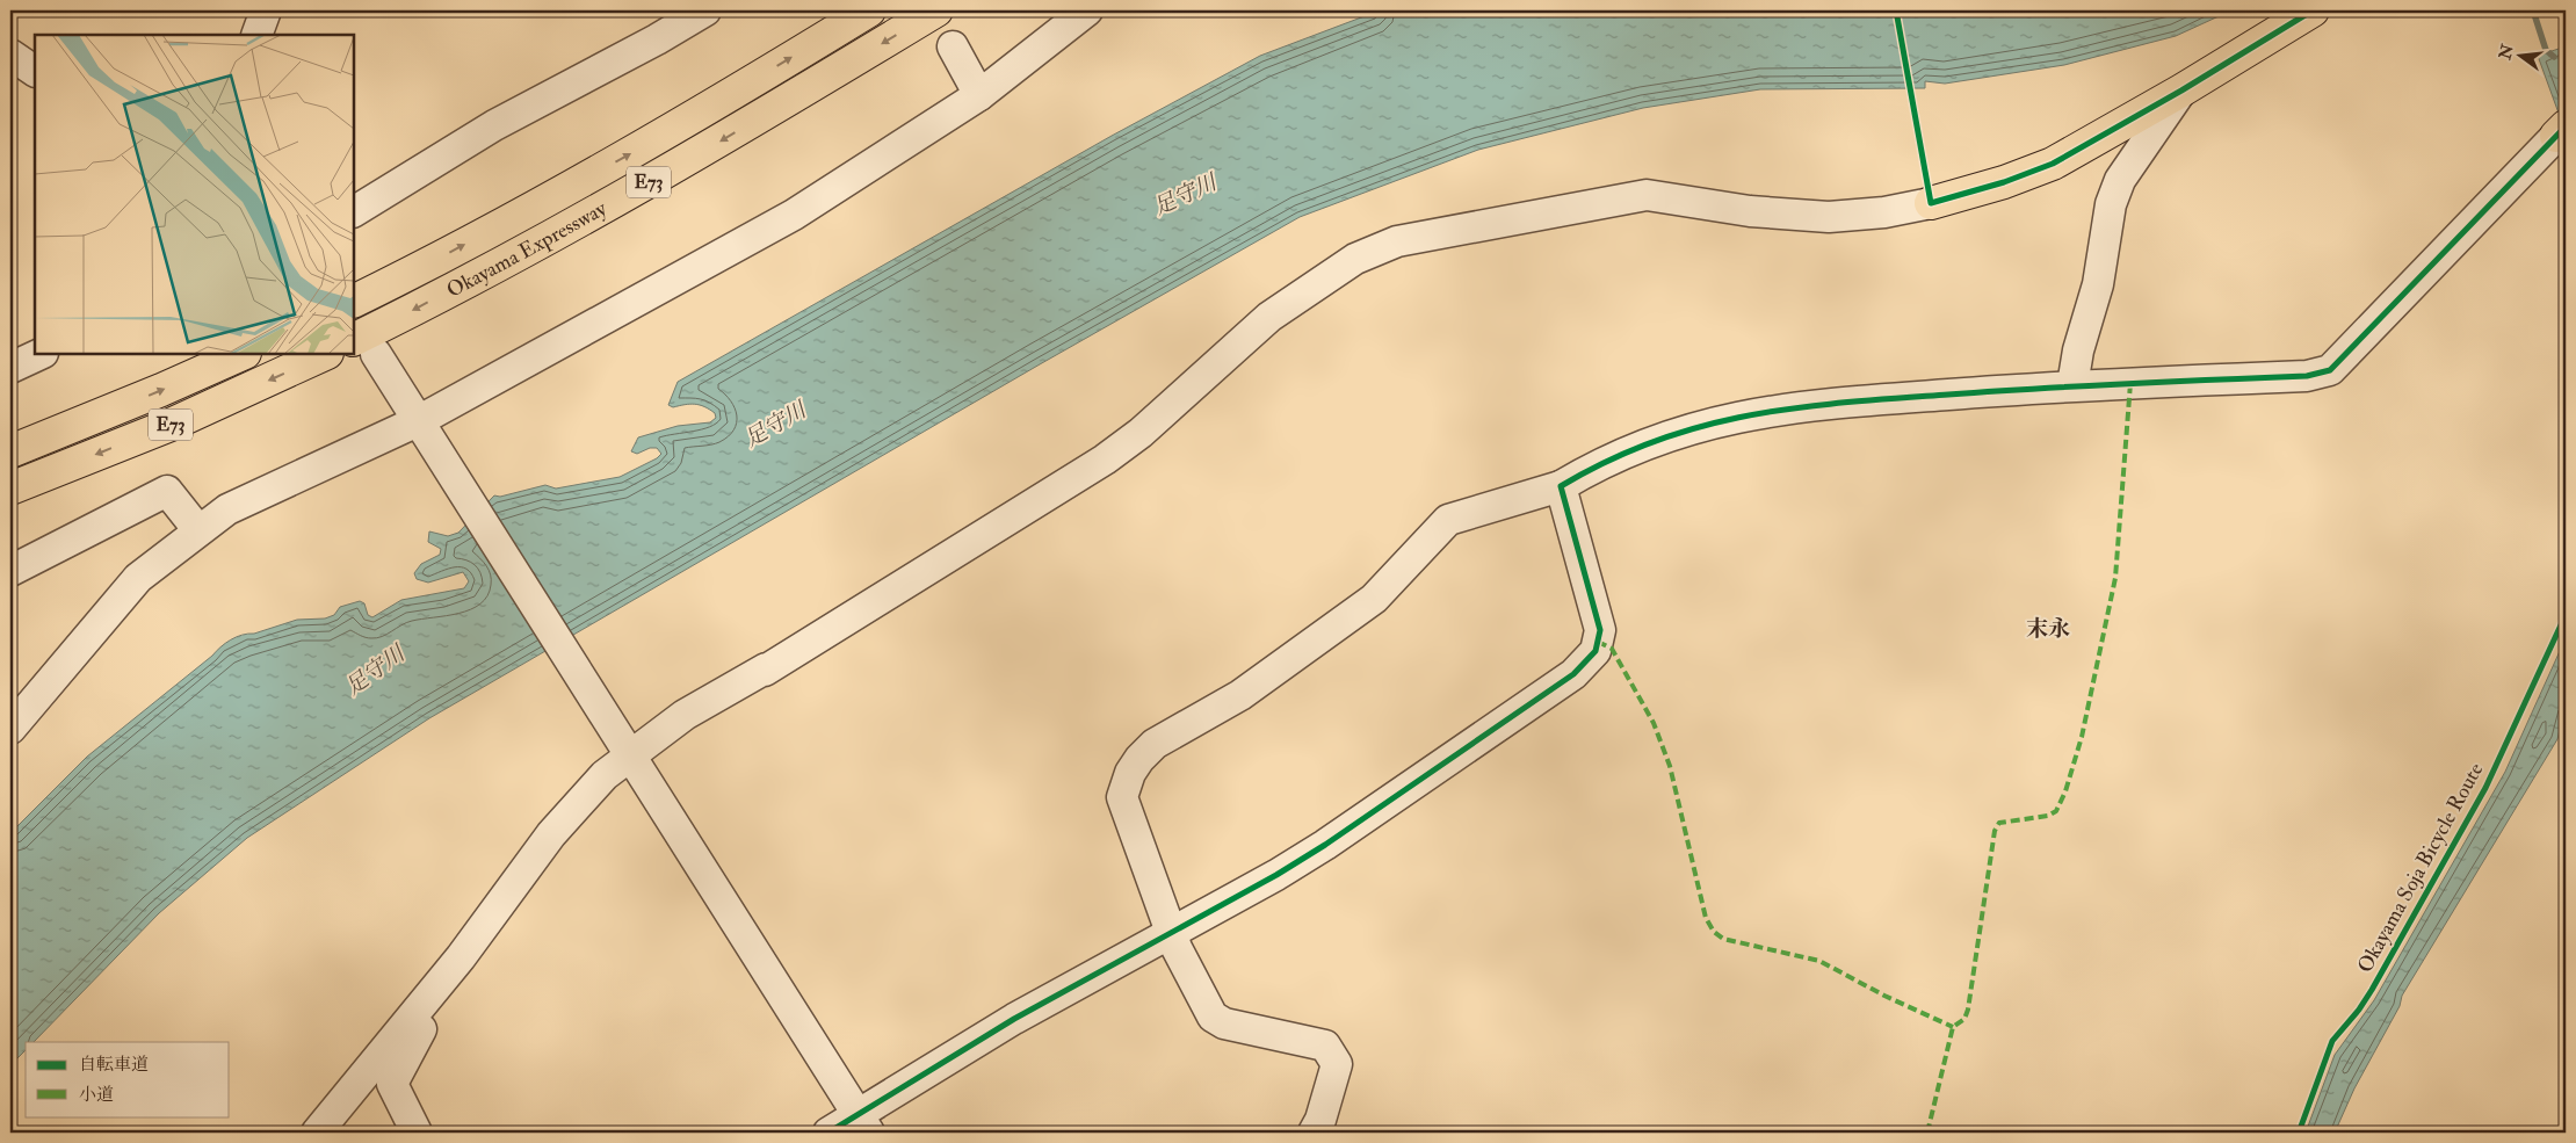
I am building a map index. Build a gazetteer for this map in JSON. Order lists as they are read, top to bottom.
{
  "streets": {
    "main road": ["E73", "Okayama Expressway"],
    "cycle path": ["Okayama Soja Bicycle Route"]
  },
  "districts": ["末永"],
  "water": ["足守川"],
  "legend": ["自転車道", "小道"],
  "north": "left"
}
